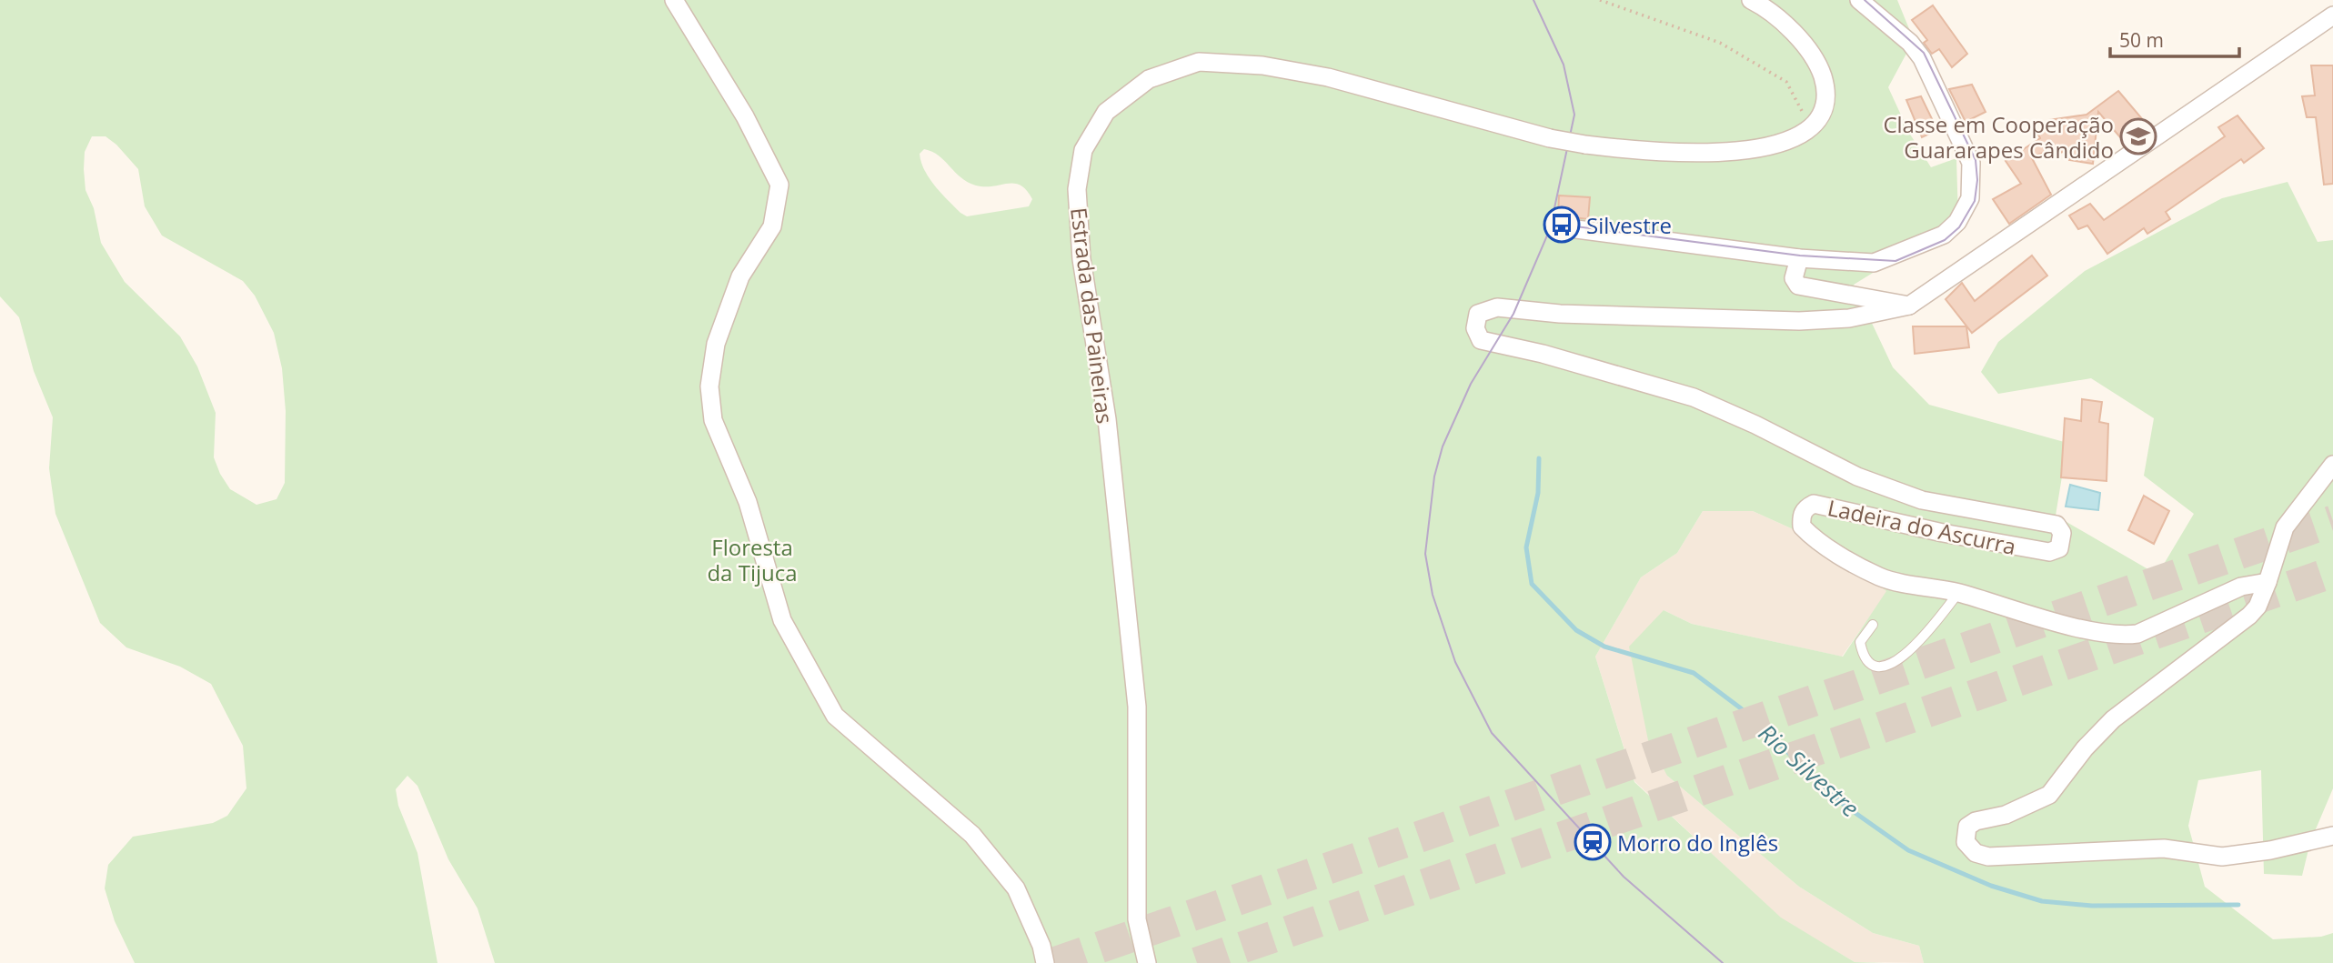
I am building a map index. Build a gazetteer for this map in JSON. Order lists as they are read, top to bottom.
{
  "streets": {
    "street": ["Estrada das Paineiras", "Ladeira do Ascurra"]
  },
  "water": ["Rio Silvestre"],
  "parks": ["Floresta da Tijuca"],
  "places": {
    "school or university": ["Classe em Cooperação Guararapes Cândido"],
    "bus stop": ["Silvestre"],
    "station": ["Morro do Inglês"]
  },
  "scale_bar": "50 m"
}
